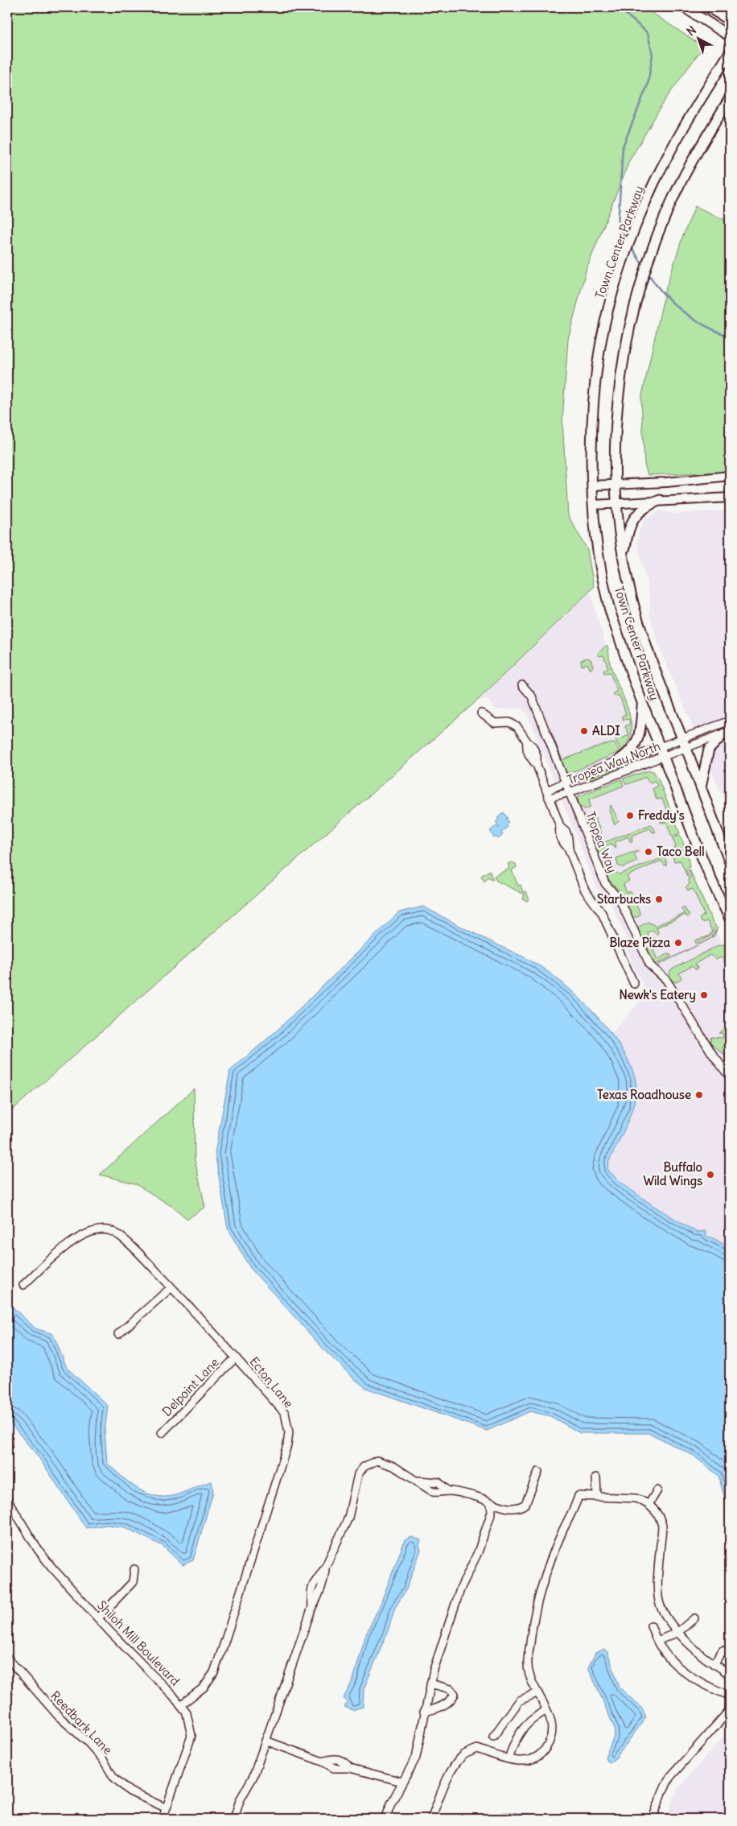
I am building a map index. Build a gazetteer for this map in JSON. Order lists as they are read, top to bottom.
{
  "streets": {
    "main road": ["Town Center Parkway"],
    "street": [
      "Tropea Way North",
      "Tropea Way",
      "Ecton Lane",
      "Delpoint Lane",
      "Shiloh Mill Boulevard",
      "Reedbark Lane"
    ]
  },
  "crossings": [
    ["Town Center Parkway", "Tropea Way North"],
    ["Tropea Way North", "Tropea Way"],
    ["Ecton Lane", "Delpoint Lane"],
    ["Ecton Lane", "Shiloh Mill Boulevard"],
    ["Shiloh Mill Boulevard", "Reedbark Lane"]
  ],
  "places": [
    "ALDI",
    "Freddy's",
    "Taco Bell",
    "Starbucks",
    "Blaze Pizza",
    "Newk's Eatery",
    "Texas Roadhouse",
    "Buffalo Wild Wings"
  ],
  "north": "top left"
}
